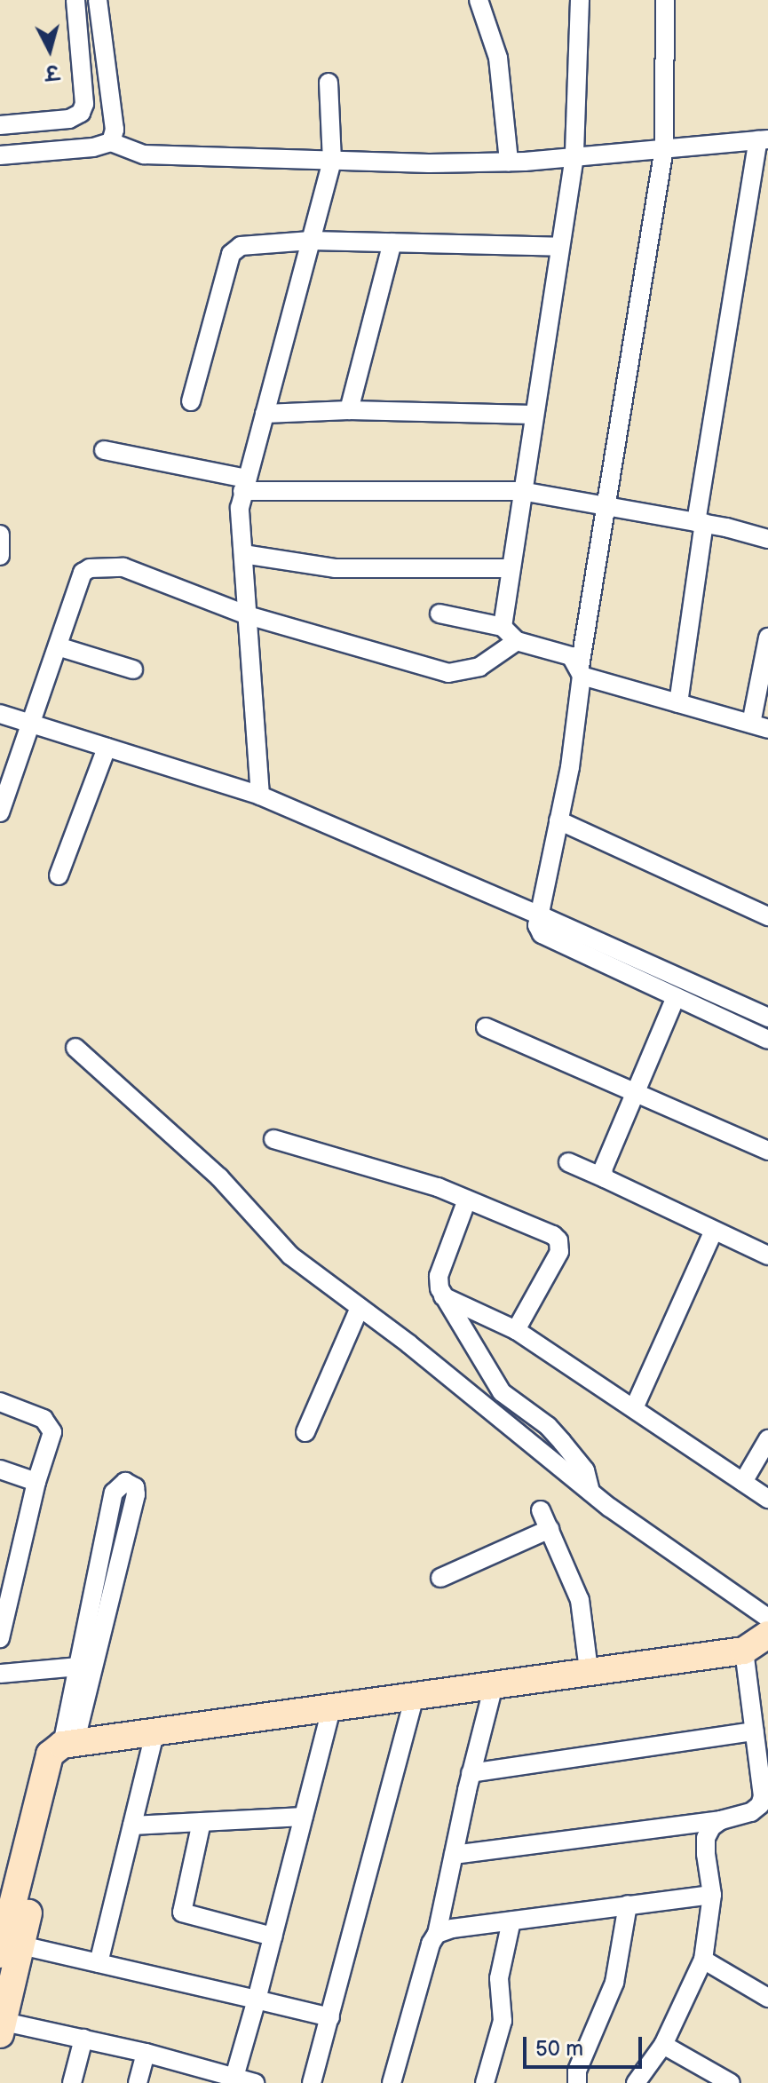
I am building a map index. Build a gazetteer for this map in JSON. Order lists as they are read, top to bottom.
{
  "scale_bar": "50 m",
  "north": "bottom"
}
